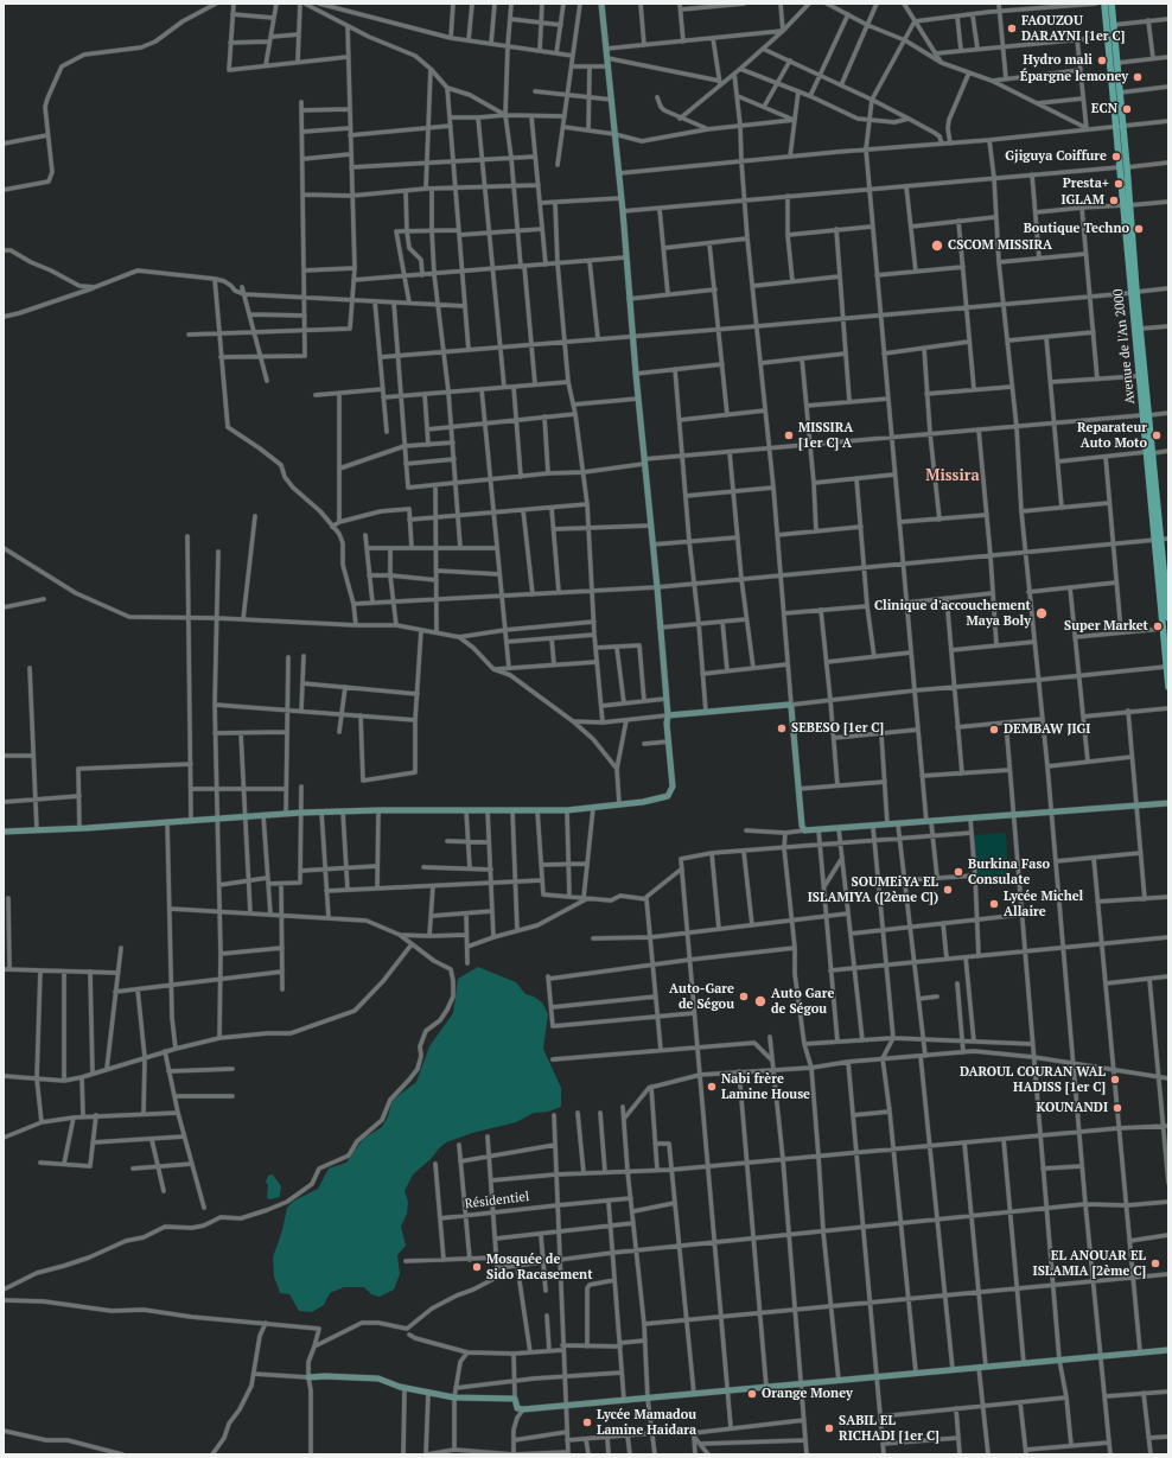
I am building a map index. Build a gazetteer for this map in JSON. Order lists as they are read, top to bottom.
{
  "streets": {
    "main road": ["Avenue de l'An 2000"],
    "street": ["Résidentiel"]
  },
  "districts": ["Missira"],
  "places": [
    "FAOUZOU DARAYNI [1er C]",
    "Hydro mali",
    "Épargne lemoney",
    "ECN",
    "Gjiguya Coiffure",
    "Presta+",
    "IGLAM",
    "Boutique Techno",
    "CSCOM MISSIRA",
    "MISSIRA [1er C] A",
    "Reparateur Auto Moto",
    "Clinique d'accouchement Maya Boly",
    "Super Market",
    "SEBESO [1er C]",
    "DEMBAW JIGI",
    "Burkina Faso Consulate",
    "SOUMEiYA EL ISLAMIYA ([2ème C])",
    "Lycée Michel Allaire",
    "Auto-Gare de Ségou",
    "Auto Gare de Ségou",
    "DAROUL COURAN WAL HADISS [1er C]",
    "Nabi frère Lamine House",
    "KOUNANDI",
    "EL ANOUAR EL ISLAMIA [2ème C]",
    "Mosquée de Sido Racasement",
    "Orange Money",
    "Lycée Mamadou Lamine Haidara",
    "SABIL EL RICHADI [1er C]"
  ]
}
